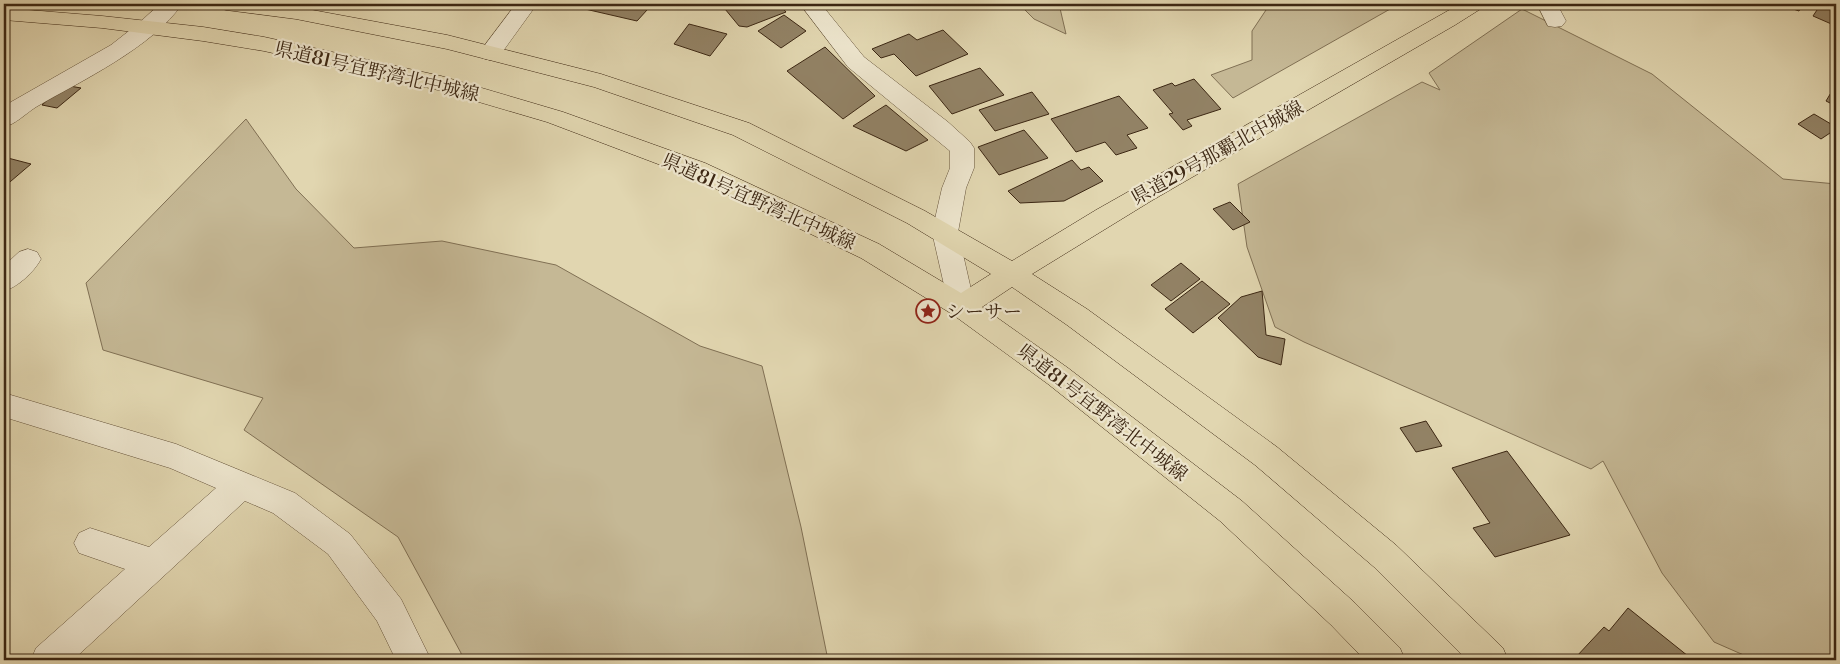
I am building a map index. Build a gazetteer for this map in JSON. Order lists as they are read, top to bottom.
{
  "streets": {
    "main road": ["県道81号宜野湾北中城線", "県道29号那覇北中城線"]
  },
  "crossings": [
    ["県道81号宜野湾北中城線", "県道29号那覇北中城線"]
  ],
  "places": {
    "place": ["シーサー"]
  }
}
